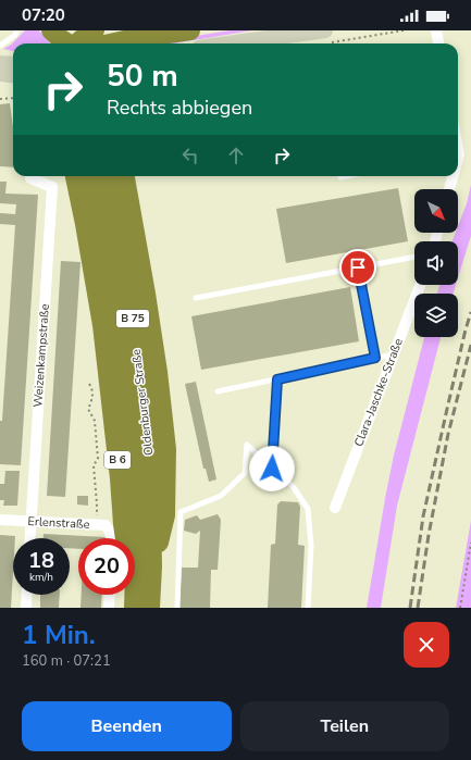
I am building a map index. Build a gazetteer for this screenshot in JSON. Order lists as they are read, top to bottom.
{
  "streets": {
    "highway": ["B 75", "Oldenburger Straße", "B 6"],
    "street": ["Weizenkampstraße", "Clara-Jaschke-Straße", "Erlenstraße"]
  },
  "crossings": [
    ["Weizenkampstraße", "Erlenstraße"],
    ["Oldenburger Straße", "B 6"]
  ],
  "north": "bottom right",
  "page": {
    "status": "07:20",
    "turn": ["50 m", "Rechts abbiegen"],
    "speed": "18 km/h",
    "limit": "20",
    "heading": ["1 Min.", "160 m · 07:21"],
    "buttons": ["Beenden", "Teilen"]
  }
}
